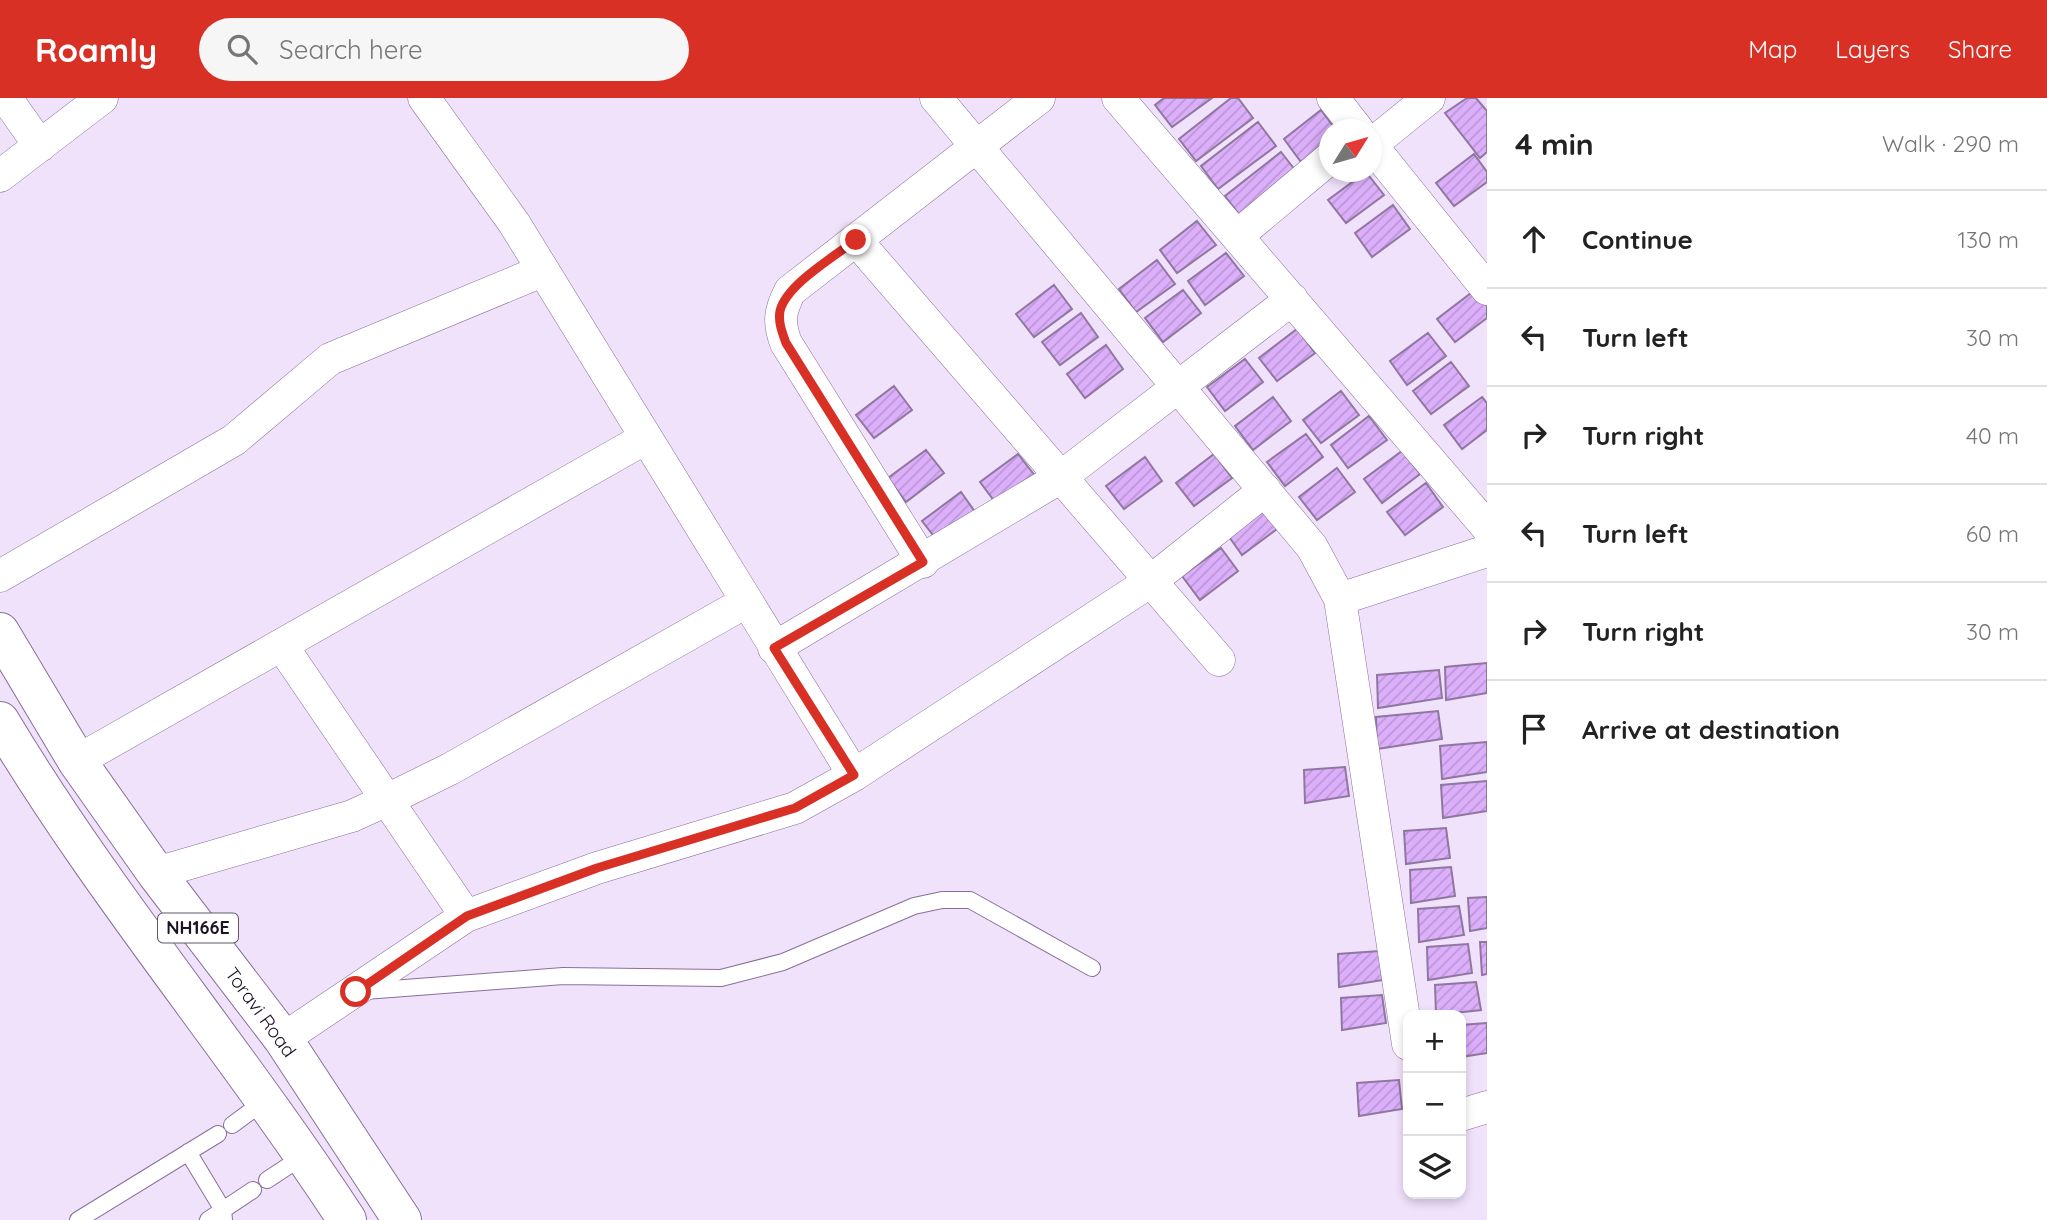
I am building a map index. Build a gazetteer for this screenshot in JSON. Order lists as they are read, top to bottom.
{
  "streets": {
    "highway": ["NH166E", "Toravi Road"]
  },
  "north": "top right",
  "page": {
    "header": "Roamly",
    "search": "Search here",
    "nav": ["Map", "Layers", "Share"],
    "heading": ["4 min", "Walk · 290 m"],
    "list": [
      ["Continue", "130 m"],
      ["Turn left", "30 m"],
      ["Turn right", "40 m"],
      ["Turn left", "60 m"],
      ["Turn right", "30 m"],
      "Arrive at destination"
    ],
    "map_buttons": ["+", "−"]
  }
}
